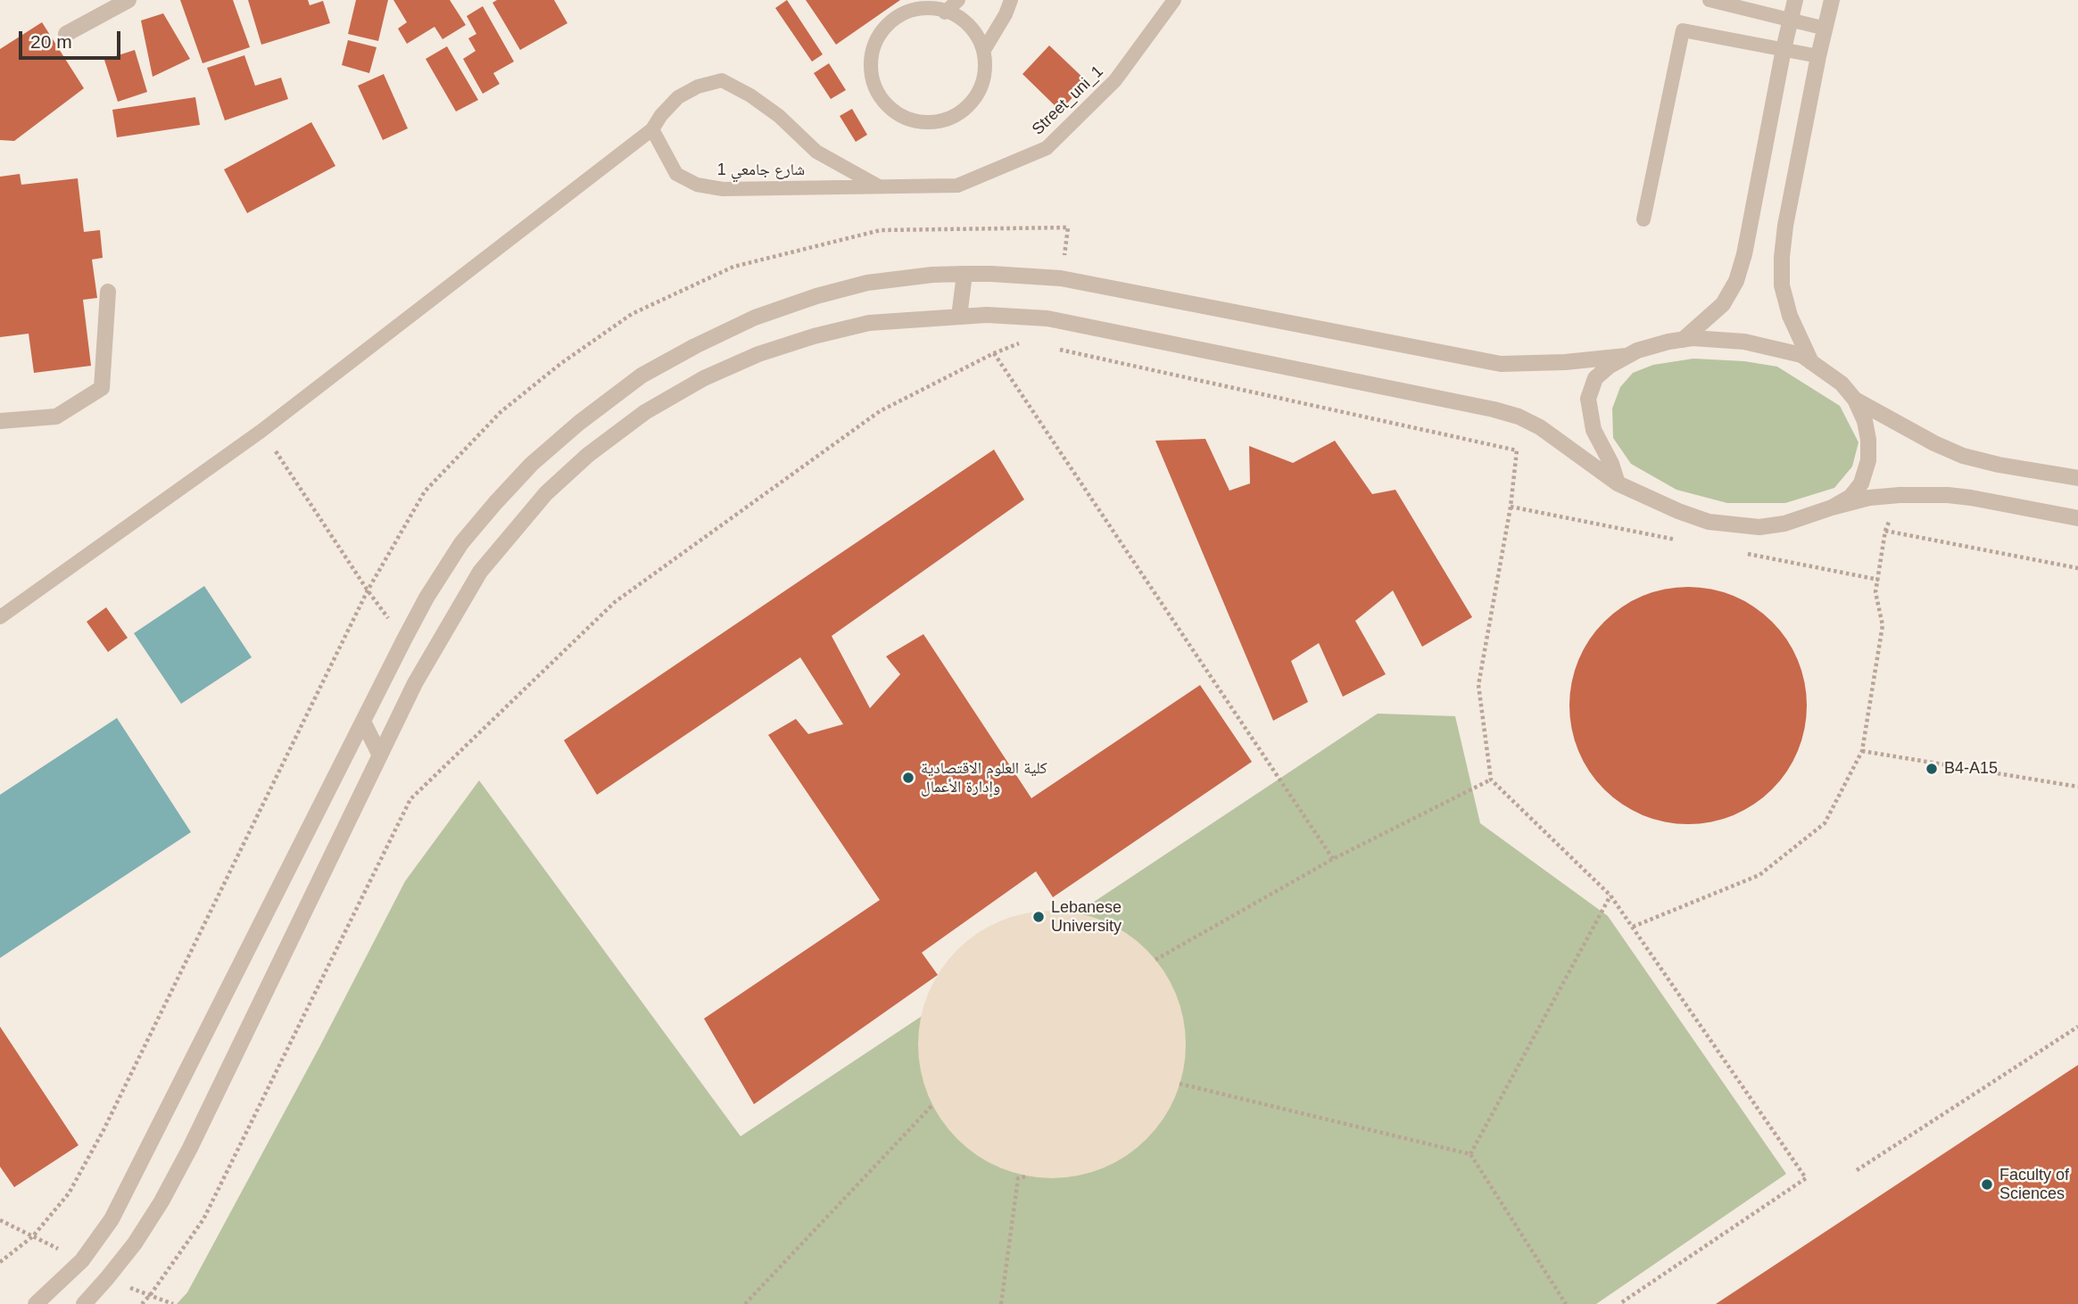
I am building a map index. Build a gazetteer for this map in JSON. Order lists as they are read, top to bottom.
{
  "streets": {
    "lane": ["Street_uni_1", "شارع جامعي 1"]
  },
  "crossings": [
    ["Street_uni_1", "شارع جامعي 1"]
  ],
  "places": [
    "B4-A15",
    "كلية العلوم الاقتصادية وإدارة الأعمال",
    "Lebanese University",
    "Faculty of Sciences"
  ],
  "scale_bar": "20 m"
}
